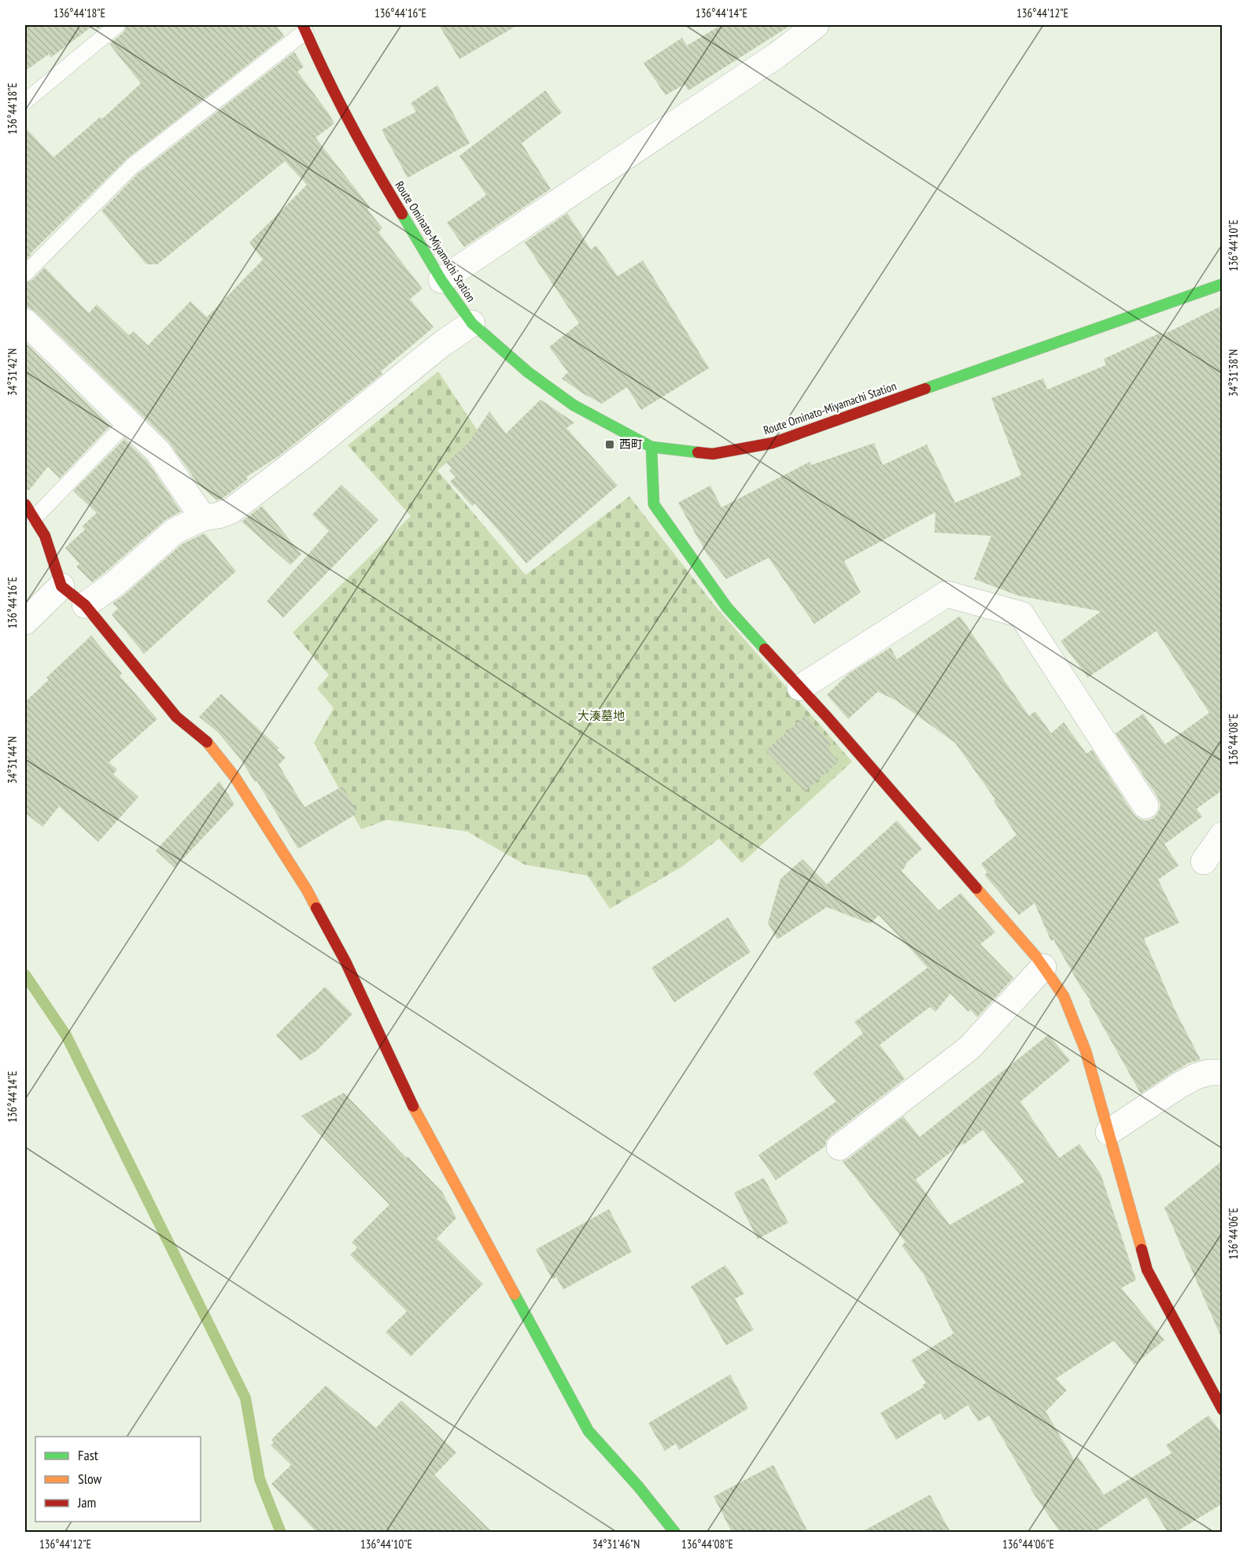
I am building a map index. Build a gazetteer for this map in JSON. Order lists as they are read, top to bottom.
{
  "streets": {
    "street": ["Route Ominato-Miyamachi Station"]
  },
  "parks": ["大湊墓地"],
  "places": {
    "transit": ["西町"]
  },
  "legend": ["Fast", "Slow", "Jam"],
  "coordinates": [
    "136°44'18\"E",
    "136°44'16\"E",
    "136°44'14\"E",
    "136°44'12\"E",
    "136°44'10\"E",
    "34°31'42\"N",
    "34°31'38\"N",
    "136°44'08\"E",
    "34°31'44\"N",
    "136°44'06\"E",
    "34°31'46\"N"
  ]
}
